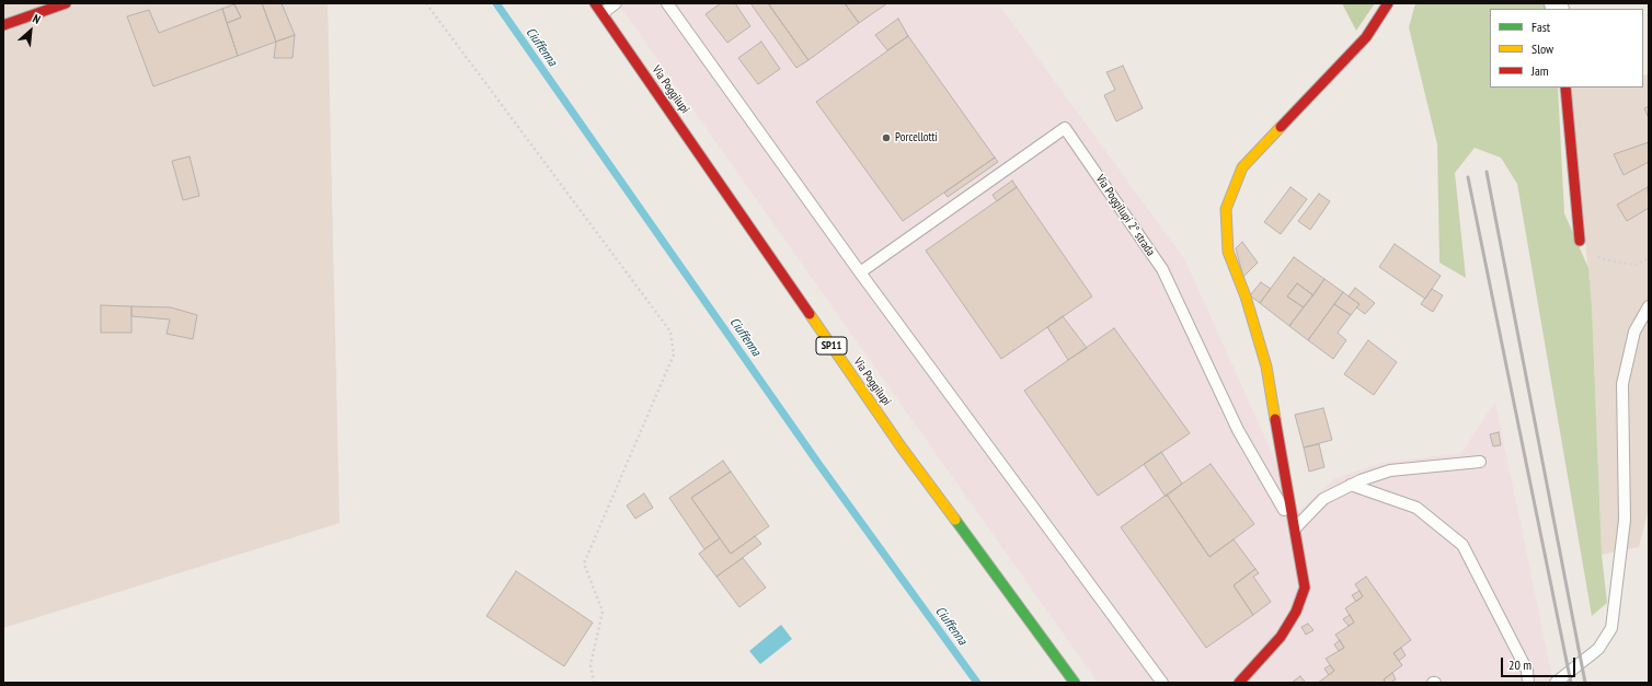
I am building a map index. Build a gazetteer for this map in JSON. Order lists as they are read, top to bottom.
{
  "streets": {
    "street": ["Via Poggilupi", "Via Poggilupi 2° strada", "SP11"]
  },
  "water": ["Ciuffenna"],
  "places": ["Porcellotti"],
  "legend": ["Fast", "Slow", "Jam"],
  "scale_bar": "20 m",
  "north": "top right"
}
